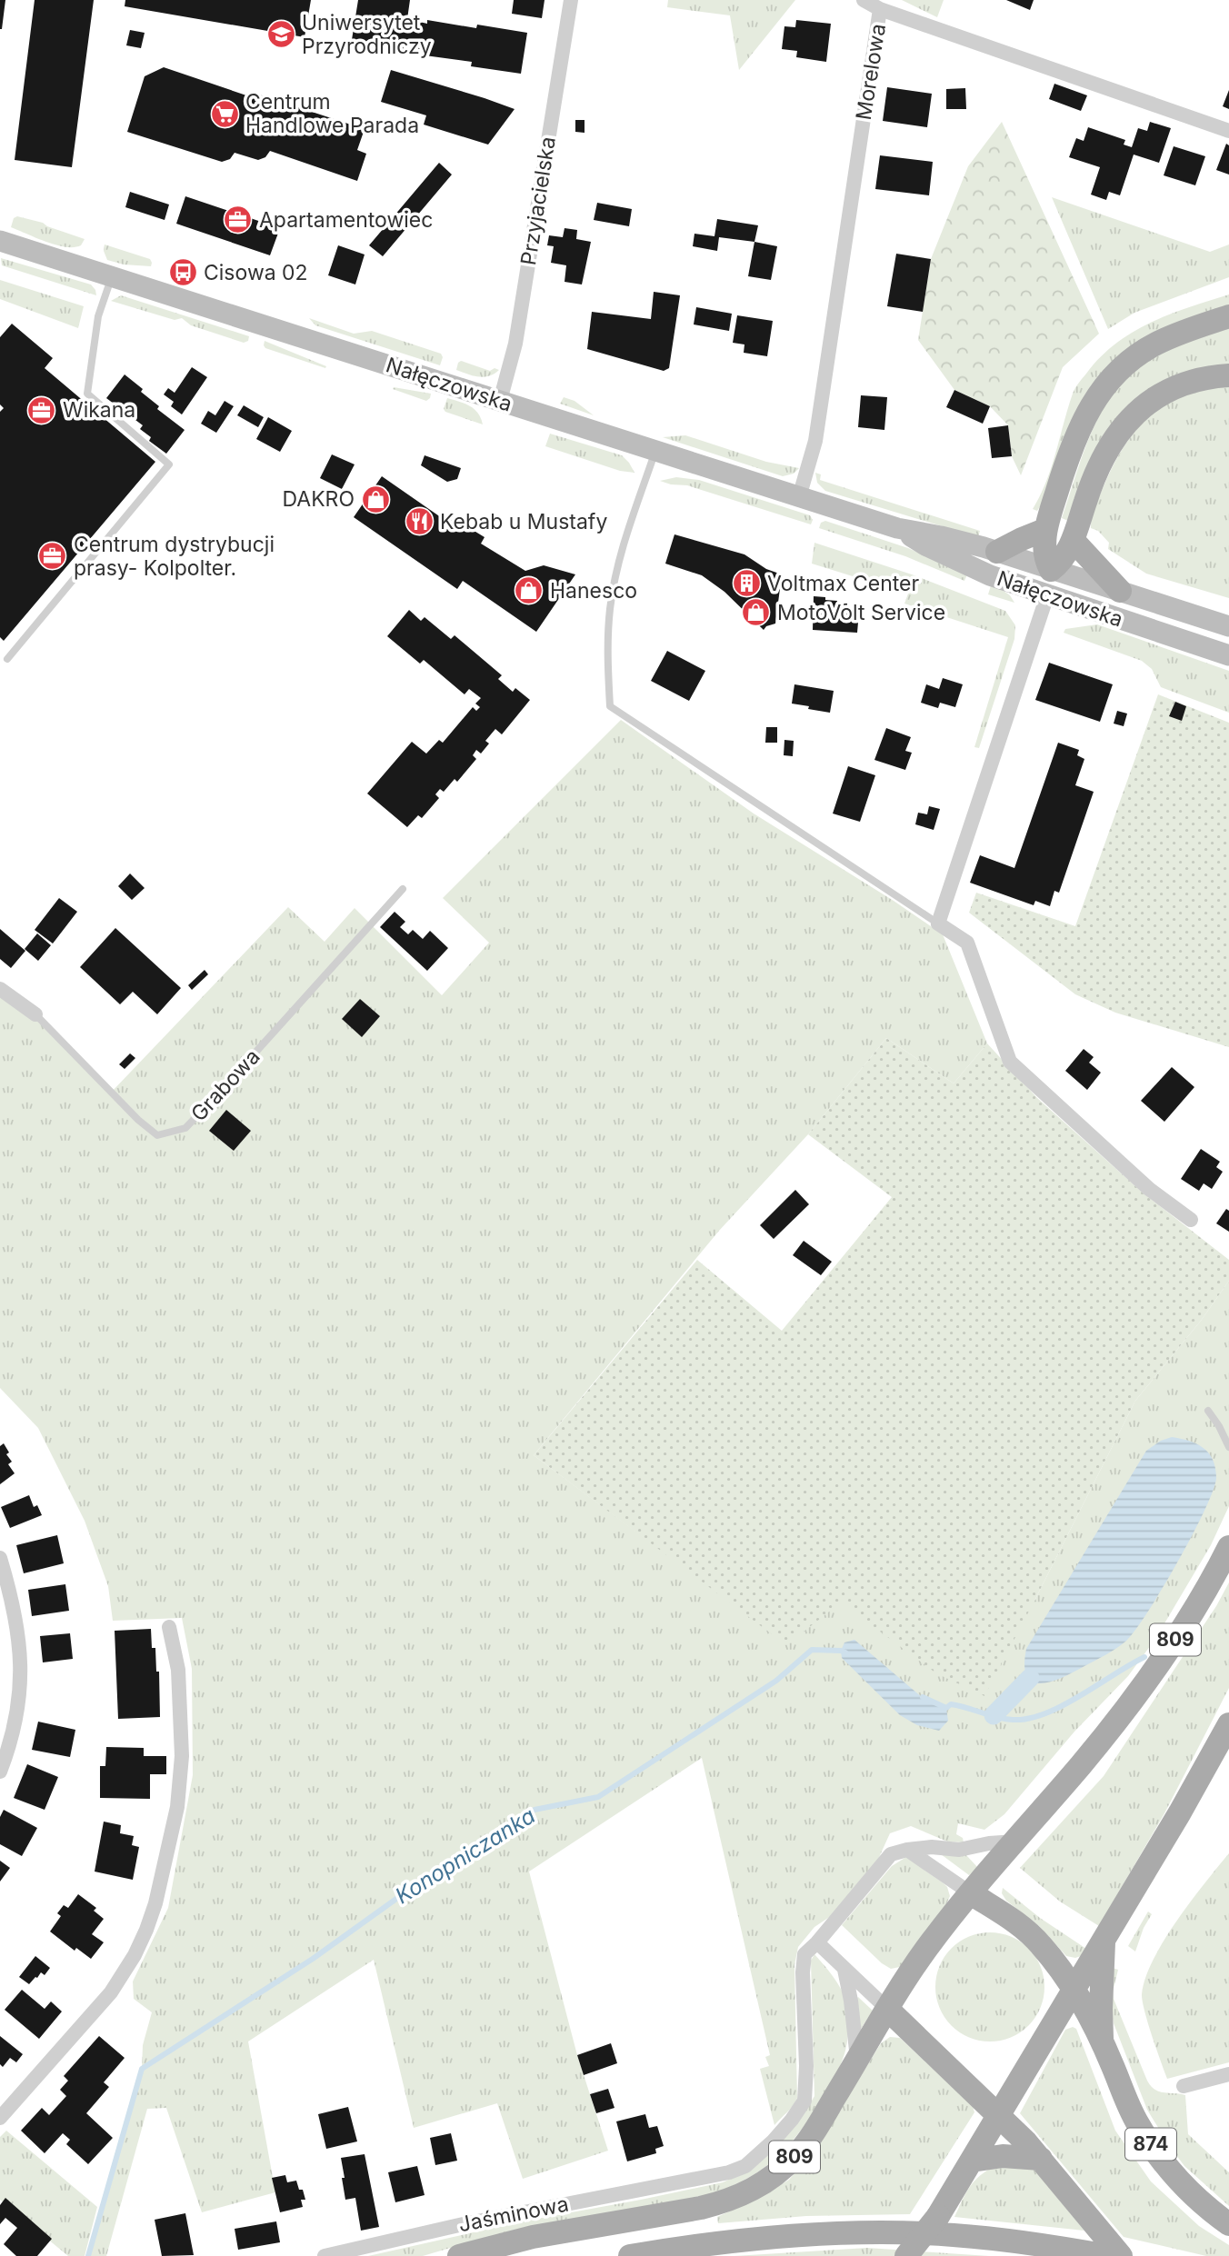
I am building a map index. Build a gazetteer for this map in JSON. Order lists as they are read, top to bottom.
{
  "streets": {
    "main road": ["809", "874"],
    "street": [
      "Morelowa",
      "Przyjacielska",
      "Nałęczowska",
      "Grabowa",
      "Jaśminowa"
    ]
  },
  "crossings": [
    ["Morelowa", "Nałęczowska"],
    ["Przyjacielska", "Nałęczowska"]
  ],
  "water": ["Konopniczanka"],
  "places": {
    "school or university": ["Uniwersytet Przyrodniczy"],
    "supermarket": ["Centrum Handlowe Parada"],
    "office": ["Apartamentowiec", "Wikana", "Centrum dystrybucji prasy- Kolpolter."],
    "bus stop": ["Cisowa 02"],
    "shop": ["DAKRO", "Hanesco", "MotoVolt Service"],
    "restaurant": ["Kebab u Mustafy"],
    "building": ["Voltmax Center"]
  }
}
